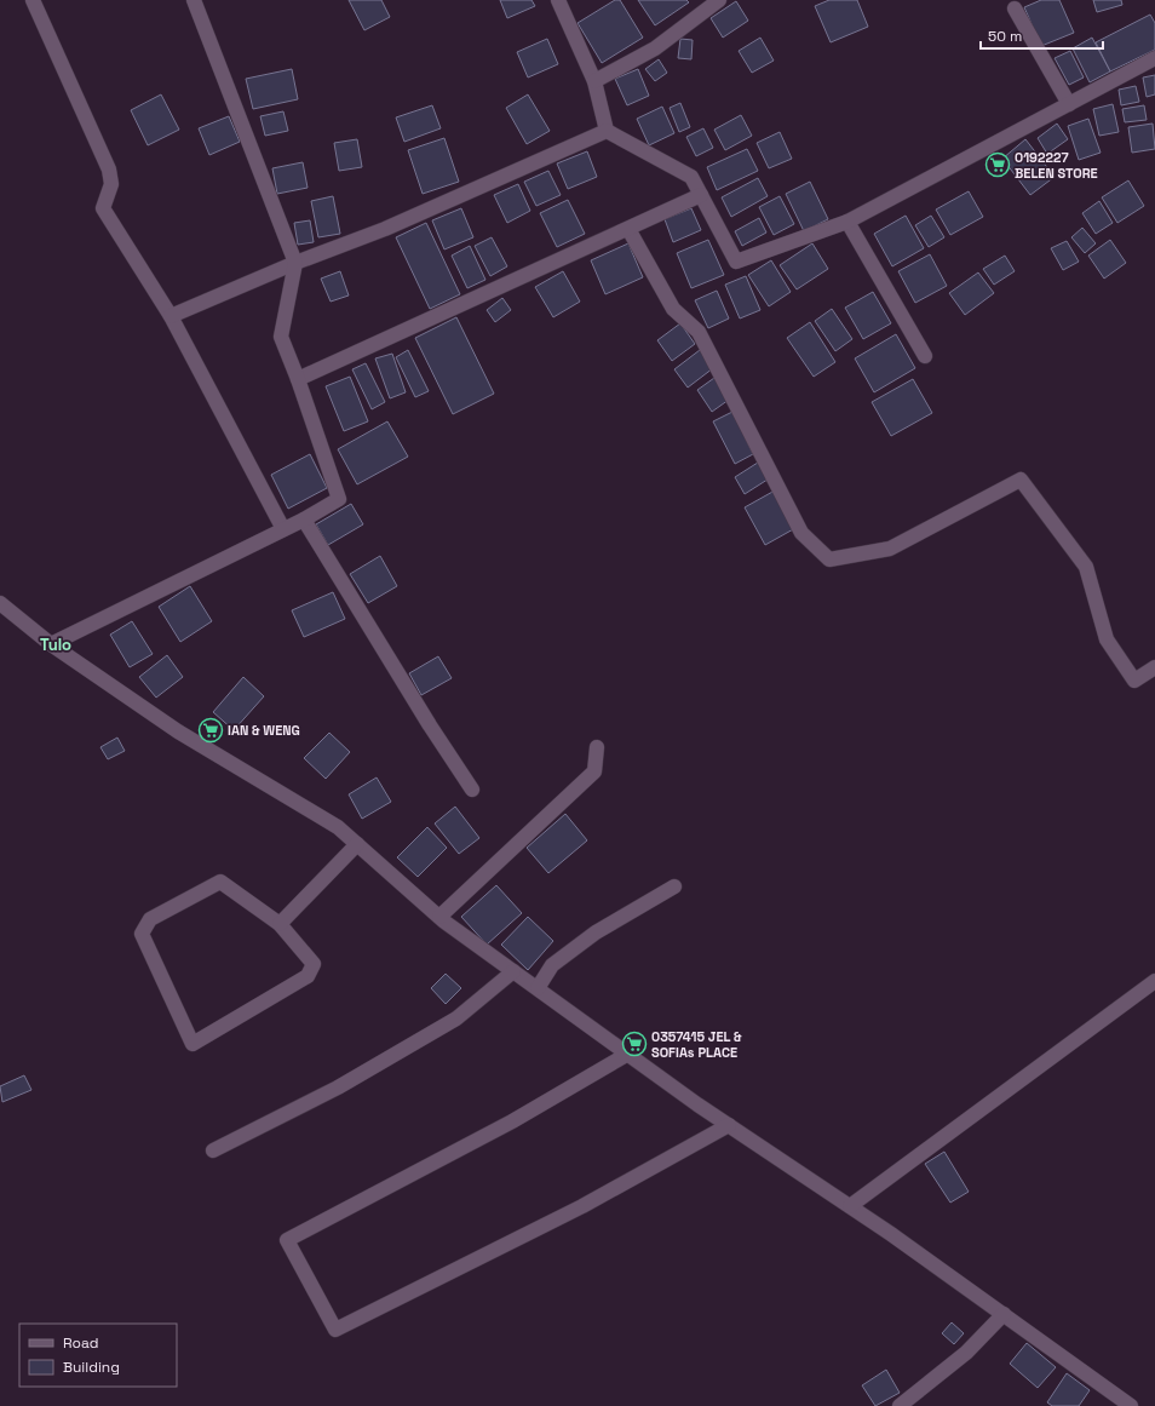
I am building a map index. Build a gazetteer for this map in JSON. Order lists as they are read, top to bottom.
{
  "districts": ["Tulo"],
  "places": {
    "supermarket": ["0192227 BELEN STORE", "IAN & WENG", "0357415 JEL & SOFIAs PLACE"]
  },
  "legend": ["Road", "Building"],
  "scale_bar": "50 m"
}
